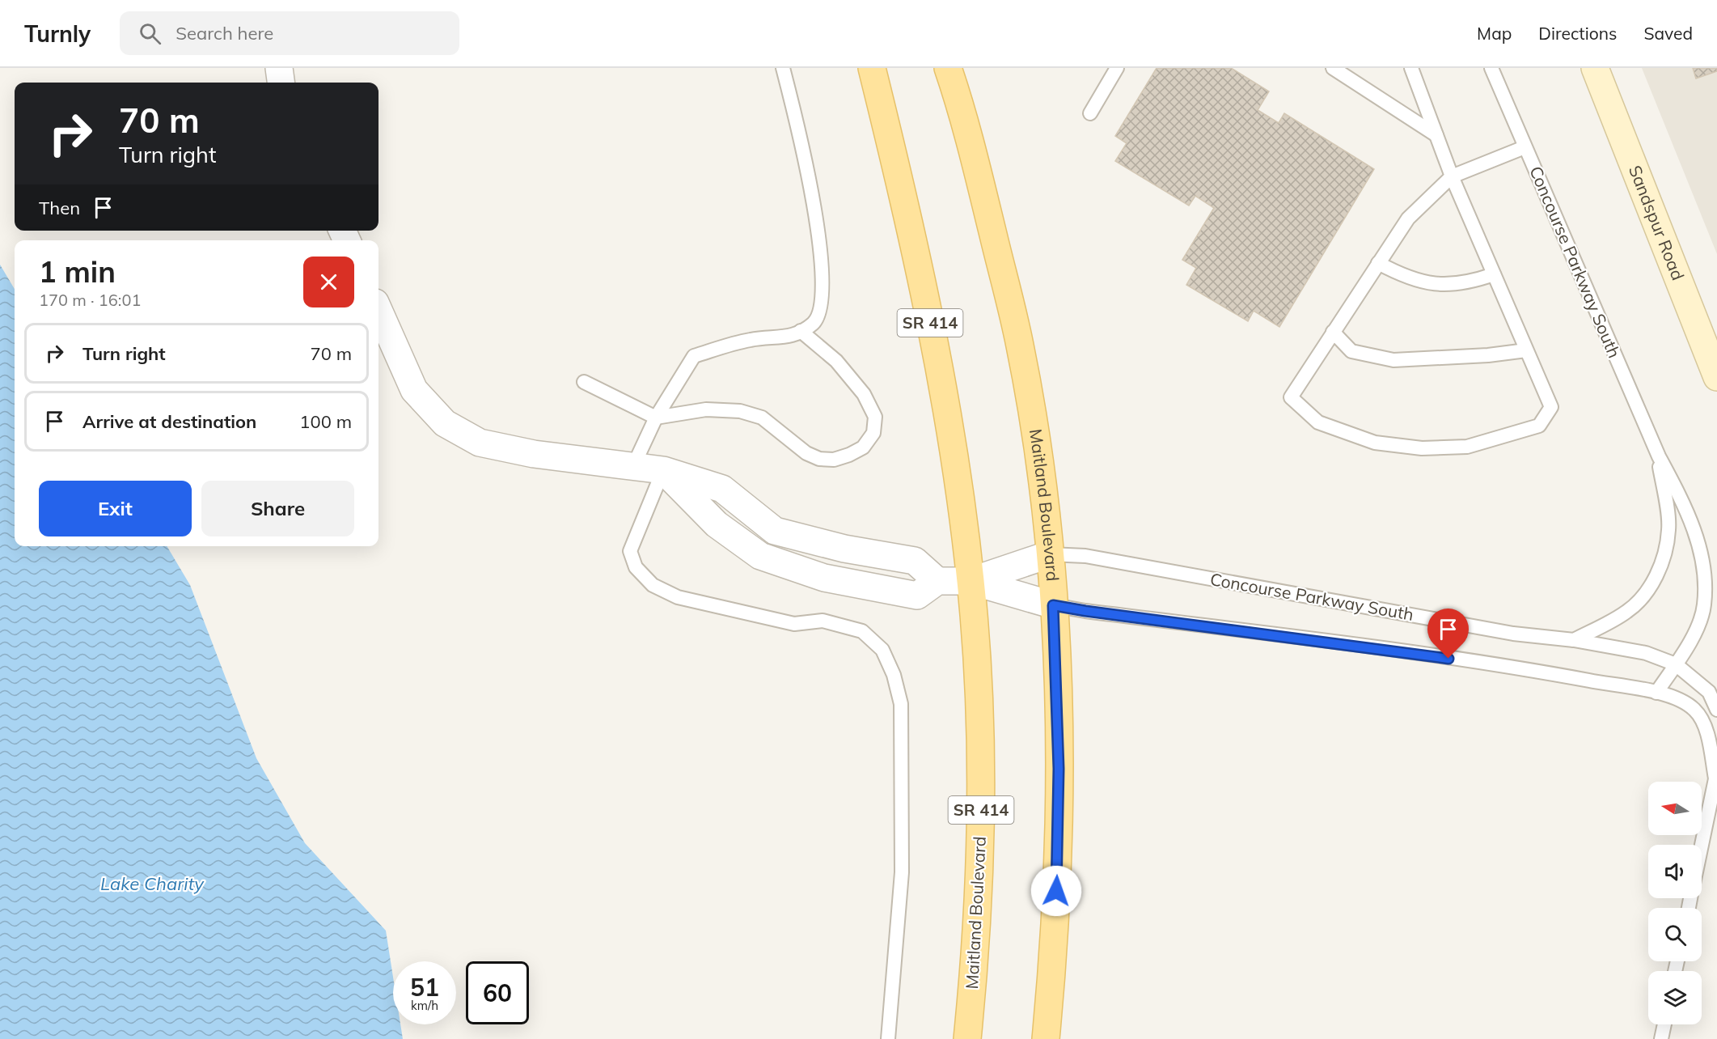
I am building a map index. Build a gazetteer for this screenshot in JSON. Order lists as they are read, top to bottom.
{
  "streets": {
    "main road": ["SR 414", "Maitland Boulevard"],
    "street": ["Sandspur Road"],
    "lane": ["Concourse Parkway South"]
  },
  "crossings": [
    ["Concourse Parkway South", "Maitland Boulevard"]
  ],
  "water": ["Lake Charity"],
  "north": "left",
  "page": {
    "header": "Turnly",
    "search": "Search here",
    "nav": ["Map", "Directions", "Saved"],
    "turn": ["70 m", "Turn right"],
    "then": "Then",
    "heading": ["1 min", "170 m · 16:01"],
    "list": [
      {
        "name": "Turn right",
        "value": "70 m"
      },
      {
        "name": "Arrive at destination",
        "value": "100 m"
      }
    ],
    "buttons": ["Exit", "Share"],
    "speed": "51 km/h",
    "limit": "60"
  }
}
